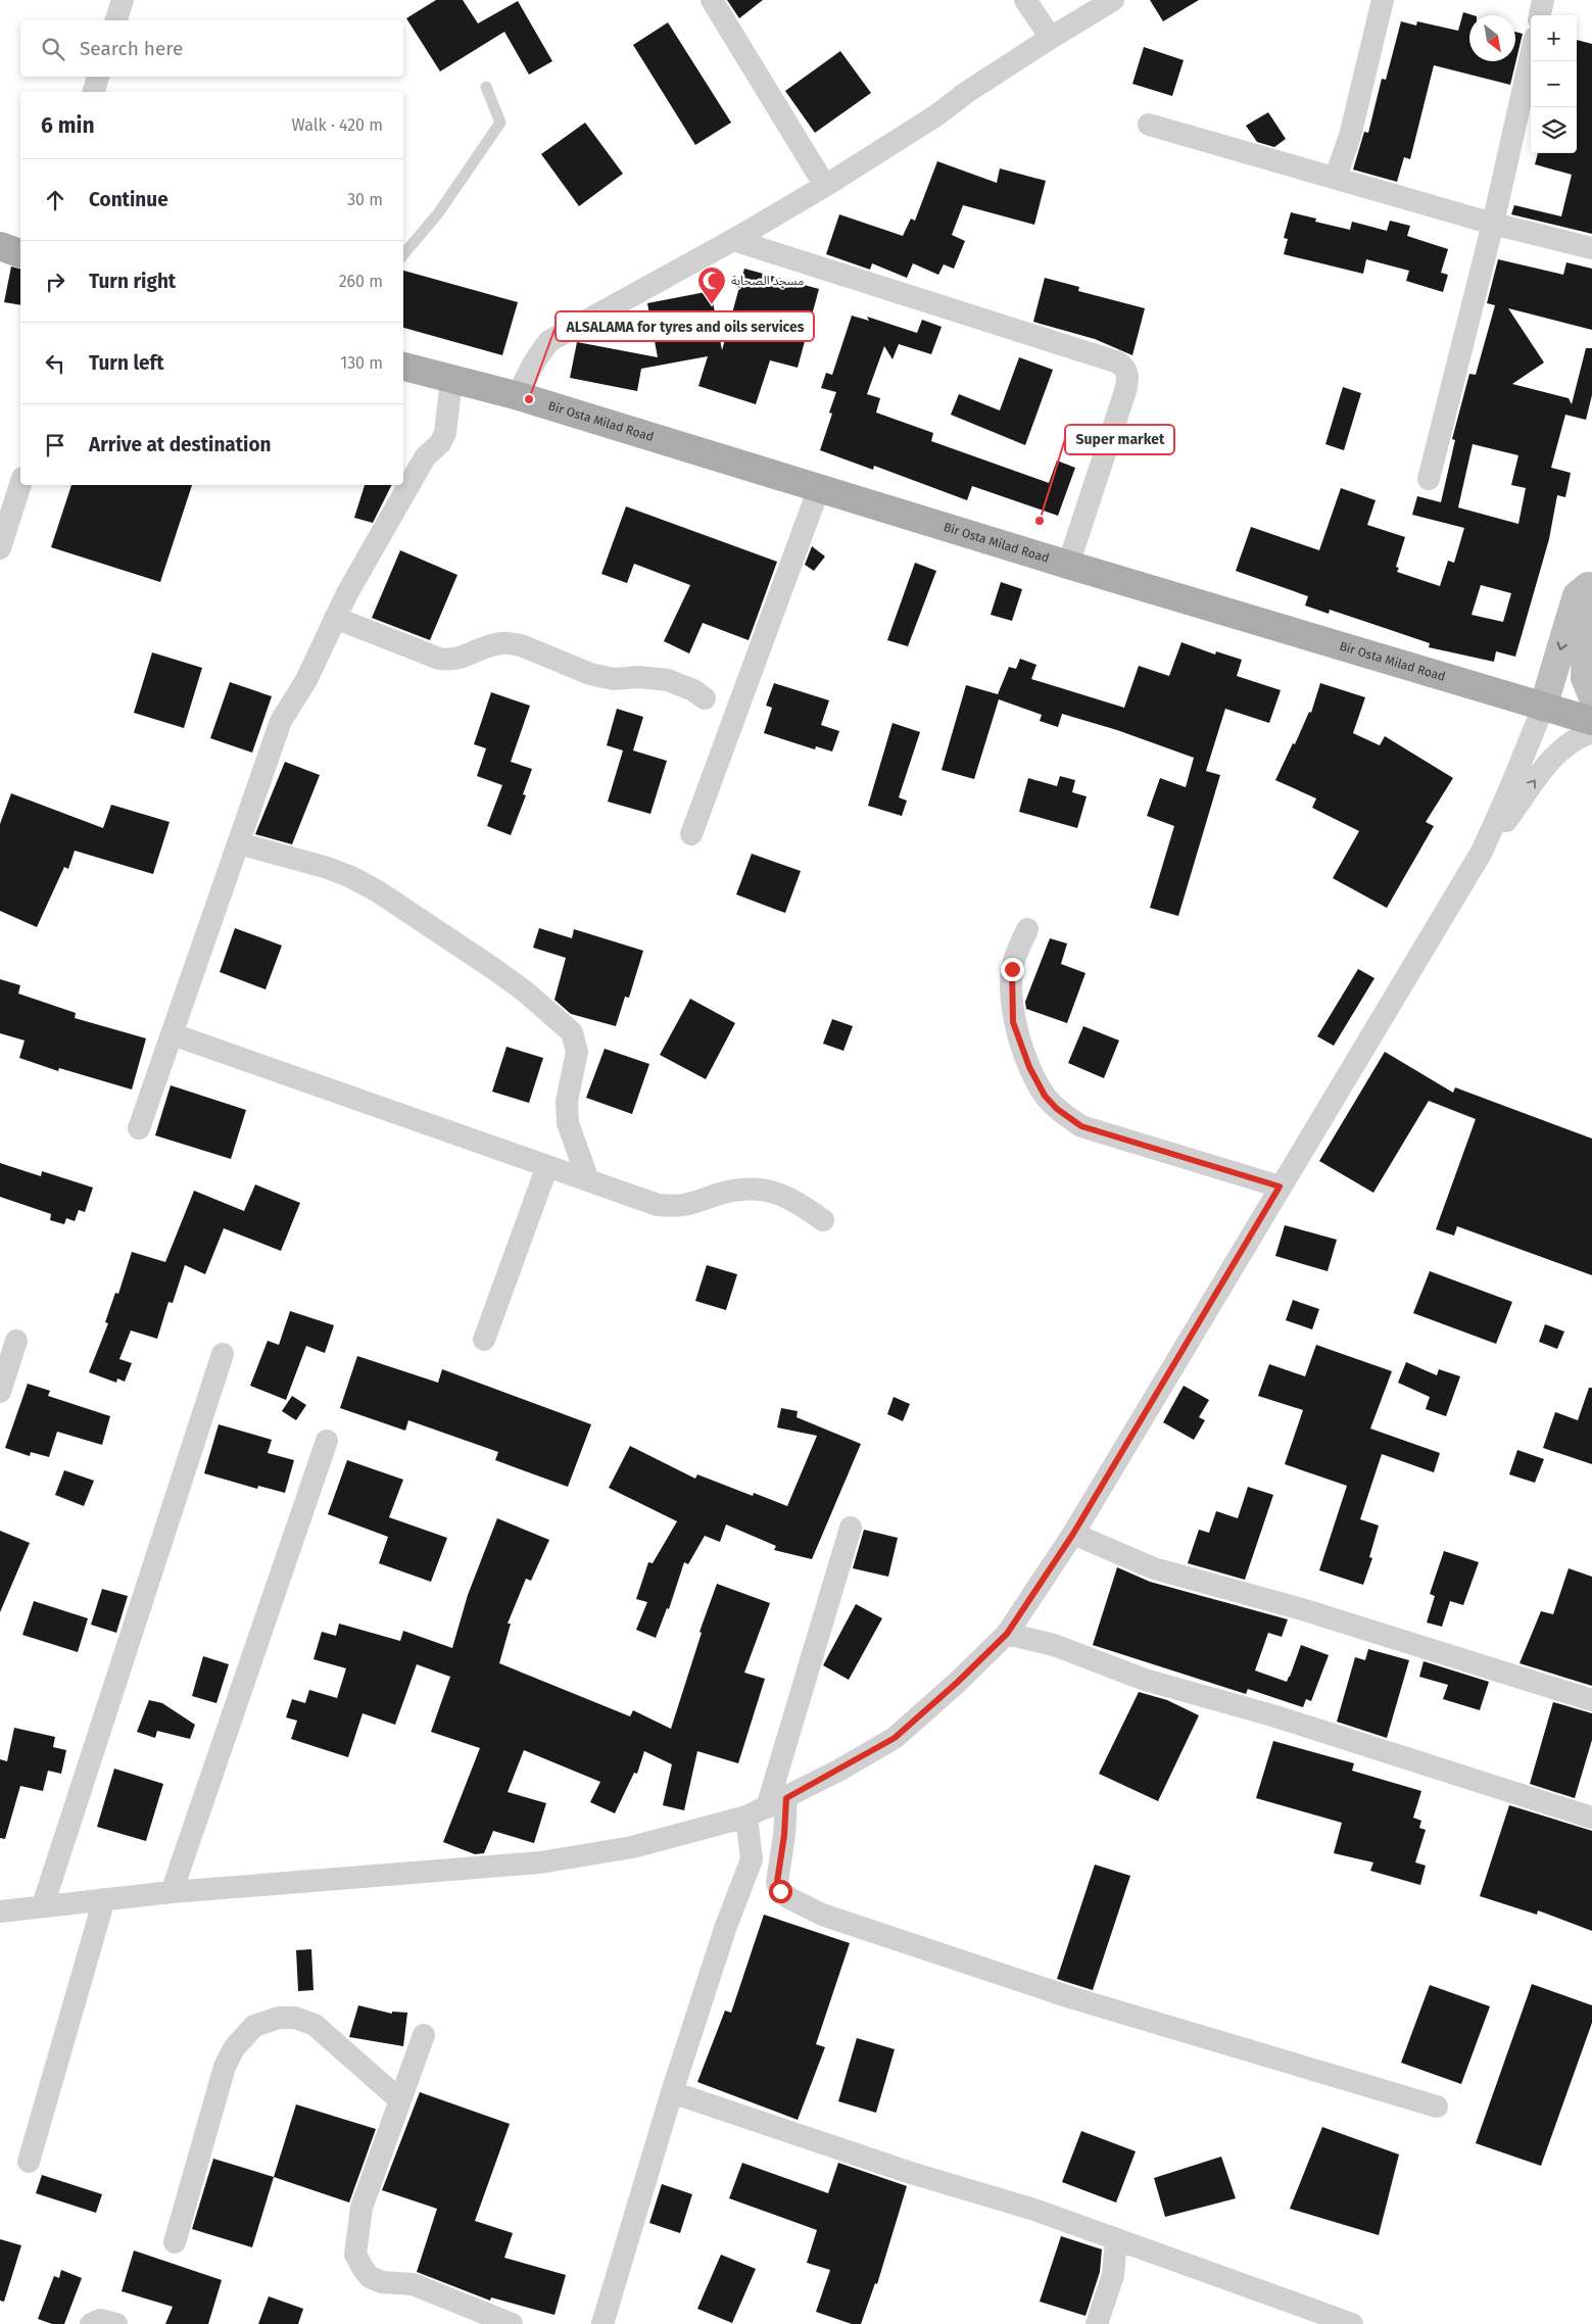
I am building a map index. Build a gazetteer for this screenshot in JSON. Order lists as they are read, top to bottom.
{
  "streets": {
    "main road": ["Bir Osta Milad Road"]
  },
  "places": {
    "mosque": ["مسجد الصحابة"],
    "other": ["ALSALAMA for tyres and oils services", "Super market"]
  },
  "north": "bottom right",
  "page": {
    "map_buttons": ["+", "−"],
    "search": "Search here",
    "heading": ["6 min", "Walk · 420 m"],
    "list": [
      ["Continue", "30 m"],
      ["Turn right", "260 m"],
      ["Turn left", "130 m"],
      "Arrive at destination"
    ]
  }
}
